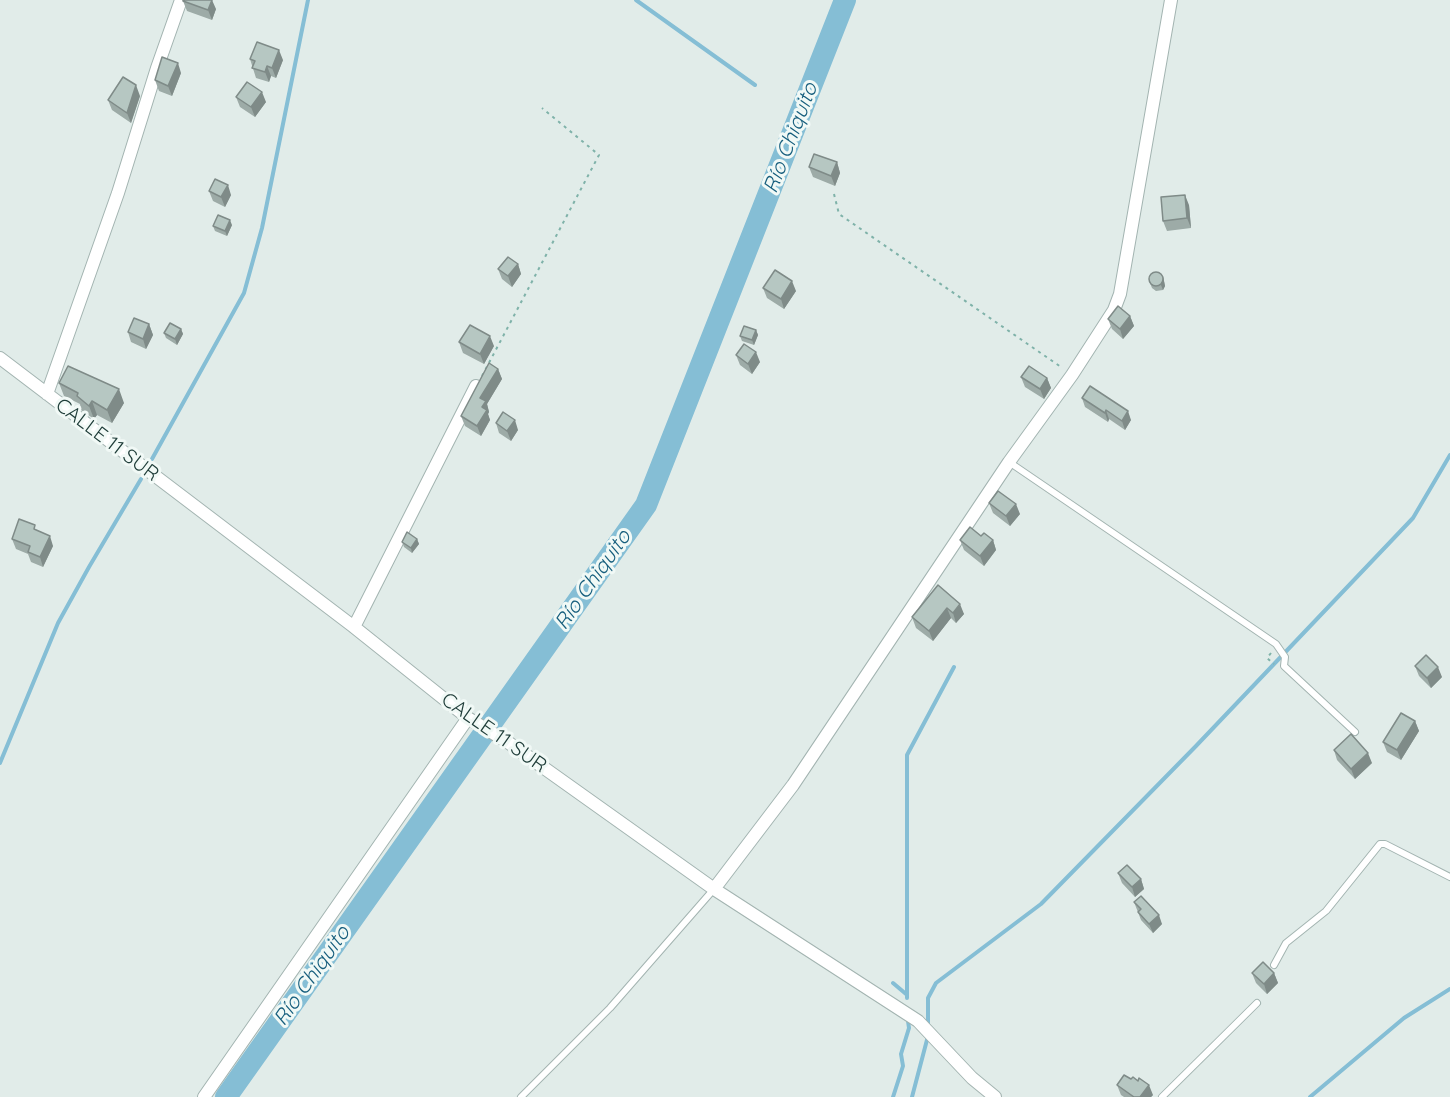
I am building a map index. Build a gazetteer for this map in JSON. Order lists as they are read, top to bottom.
{
  "streets": {
    "street": ["CALLE 11 SUR"]
  },
  "water": ["Río Chiquito"]
}
